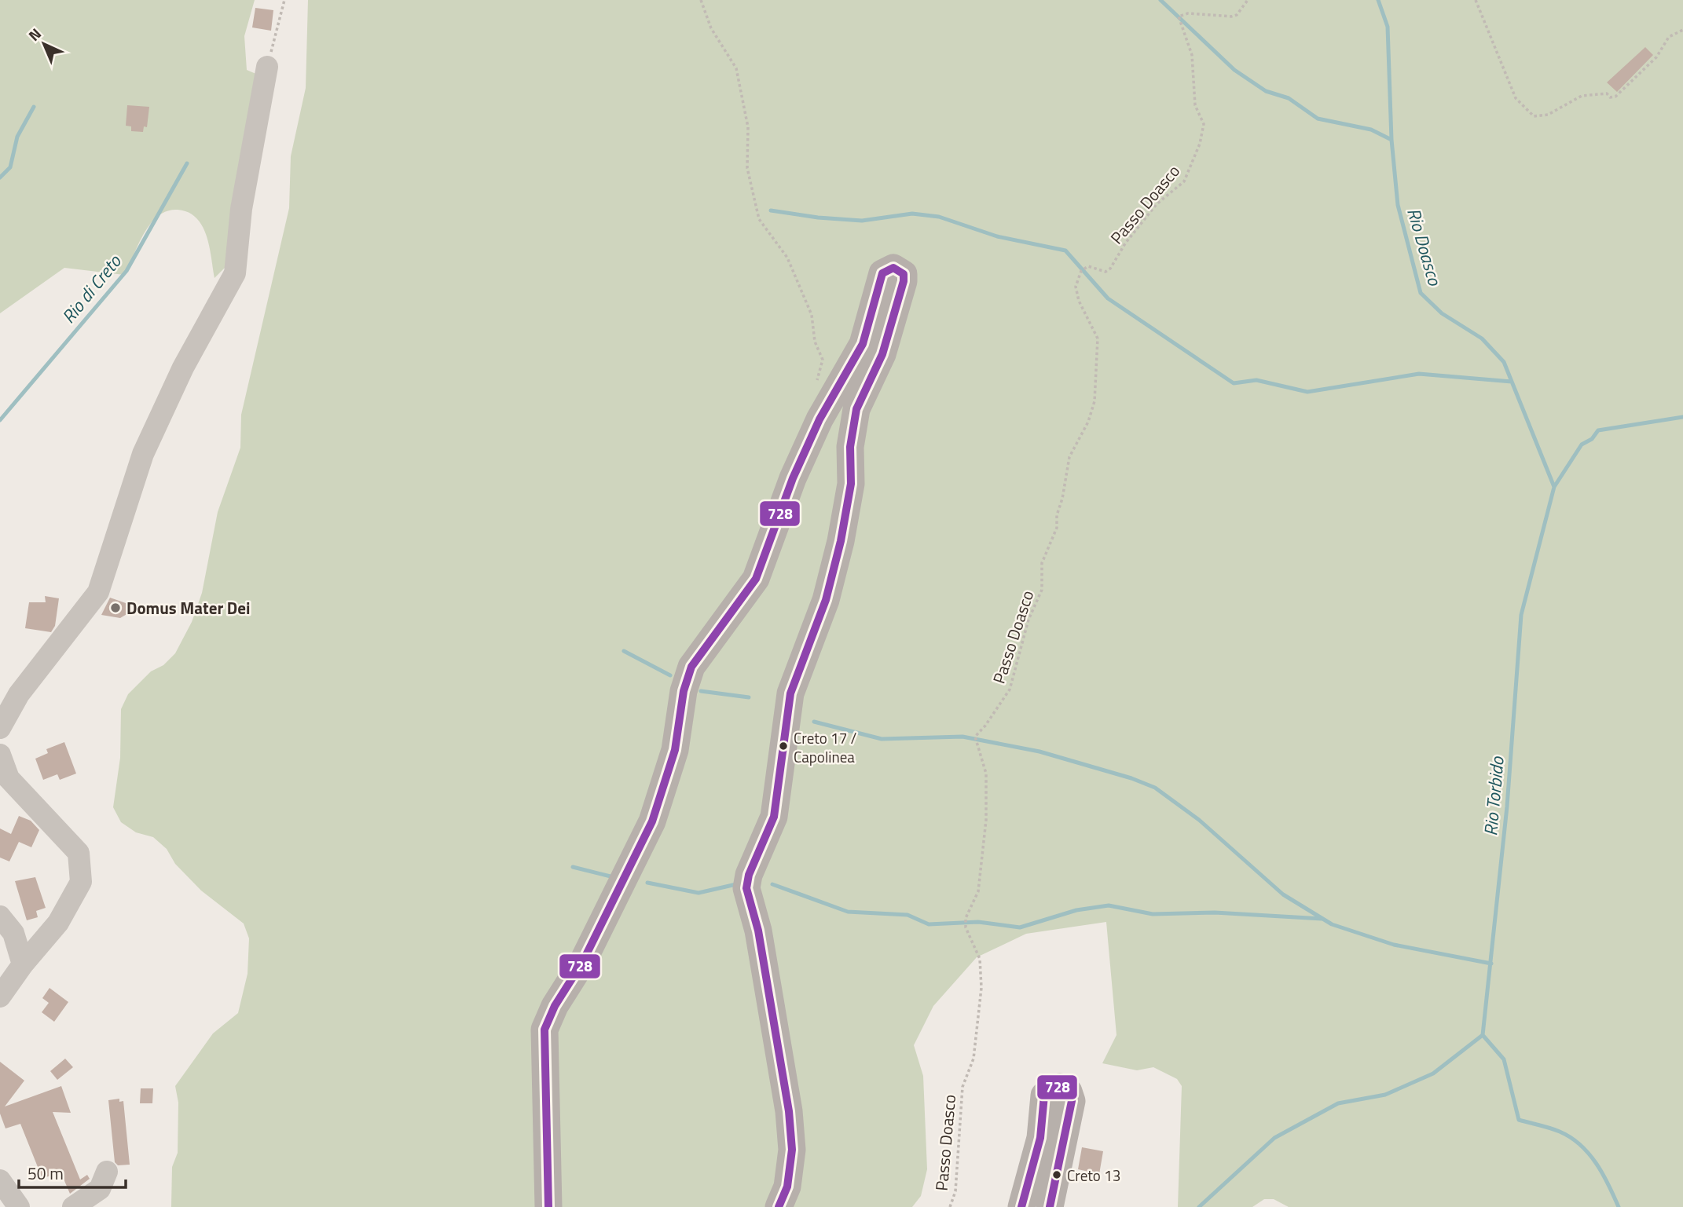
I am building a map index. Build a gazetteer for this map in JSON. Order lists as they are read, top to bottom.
{
  "streets": {
    "path": ["Passo Doasco"]
  },
  "water": ["Rio Doasco", "Rio di Creto", "Rio Torbido"],
  "places": ["Domus Mater Dei", "Creto 17 / Capolinea", "Creto 13"],
  "lines": ["transit line 728"],
  "scale_bar": "50 m",
  "north": "top left"
}
